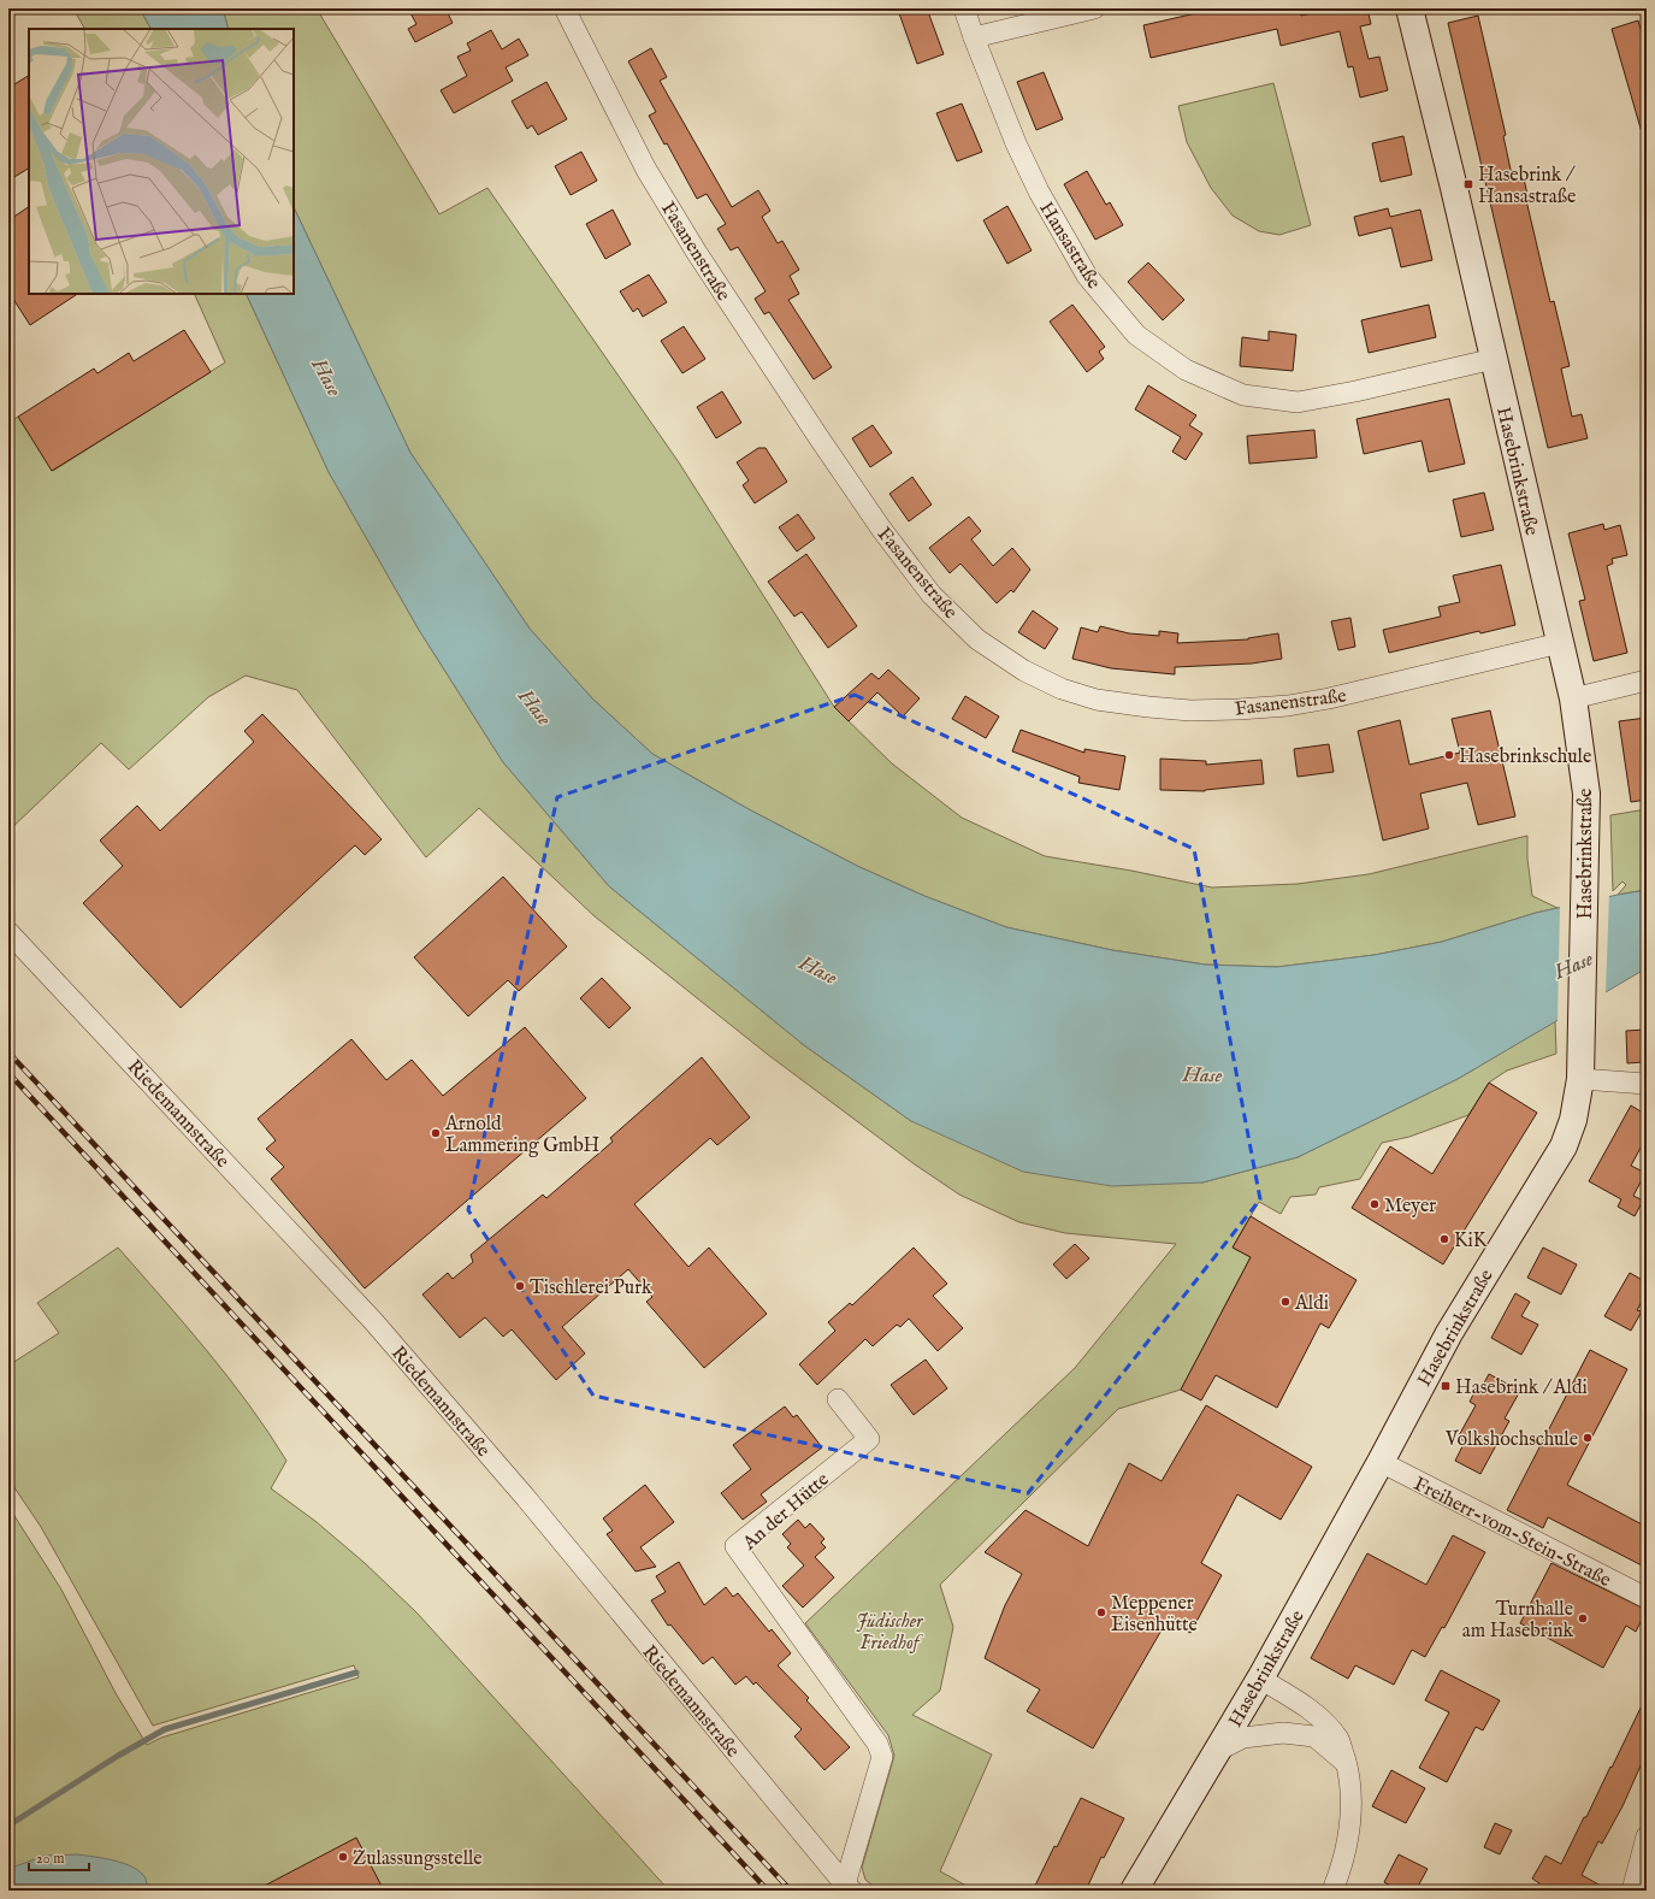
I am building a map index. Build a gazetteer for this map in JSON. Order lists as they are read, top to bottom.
{
  "streets": {
    "street": [
      "Hansastraße",
      "Fasanenstraße",
      "Hasebrinkstraße",
      "Riedemannstraße",
      "An der Hütte",
      "Freiherr-vom-Stein-Straße"
    ]
  },
  "crossings": [
    ["Hansastraße", "Hasebrinkstraße"],
    ["Fasanenstraße", "Hasebrinkstraße"],
    ["Hasebrinkstraße", "Freiherr-vom-Stein-Straße"],
    ["Riedemannstraße", "An der Hütte"]
  ],
  "water": ["Hase"],
  "parks": ["Jüdischer Friedhof"],
  "places": {
    "transit": ["Hasebrink / Hansastraße", "Hasebrink / Aldi"],
    "other": [
      "Hasebrinkschule",
      "Arnold Lammering GmbH",
      "Meyer",
      "KiK",
      "Tischlerei Purk",
      "Aldi",
      "Volkshochschule",
      "Meppener Eisenhütte",
      "Turnhalle am Hasebrink",
      "Zulassungsstelle"
    ]
  },
  "scale_bar": "20 m"
}
